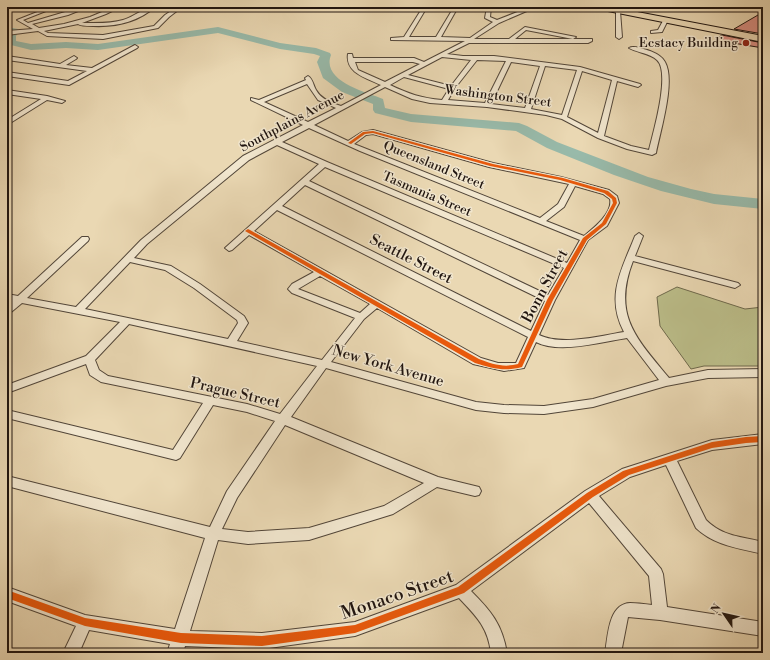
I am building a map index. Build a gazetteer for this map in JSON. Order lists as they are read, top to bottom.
{
  "streets": {
    "street": [
      "Washington Street",
      "Southplains Avenue",
      "Queensland Street",
      "Tasmania Street",
      "Seattle Street",
      "Bonn Street",
      "New York Avenue",
      "Prague Street",
      "Monaco Street"
    ]
  },
  "crossings": [
    ["Washington Street", "Southplains Avenue"],
    ["Southplains Avenue", "Queensland Street"],
    ["Southplains Avenue", "Tasmania Street"],
    ["Southplains Avenue", "New York Avenue"],
    ["Queensland Street", "Bonn Street"],
    ["Tasmania Street", "Bonn Street"],
    ["Seattle Street", "Bonn Street"]
  ],
  "places": ["Ecstacy Building"],
  "north": "top left"
}
